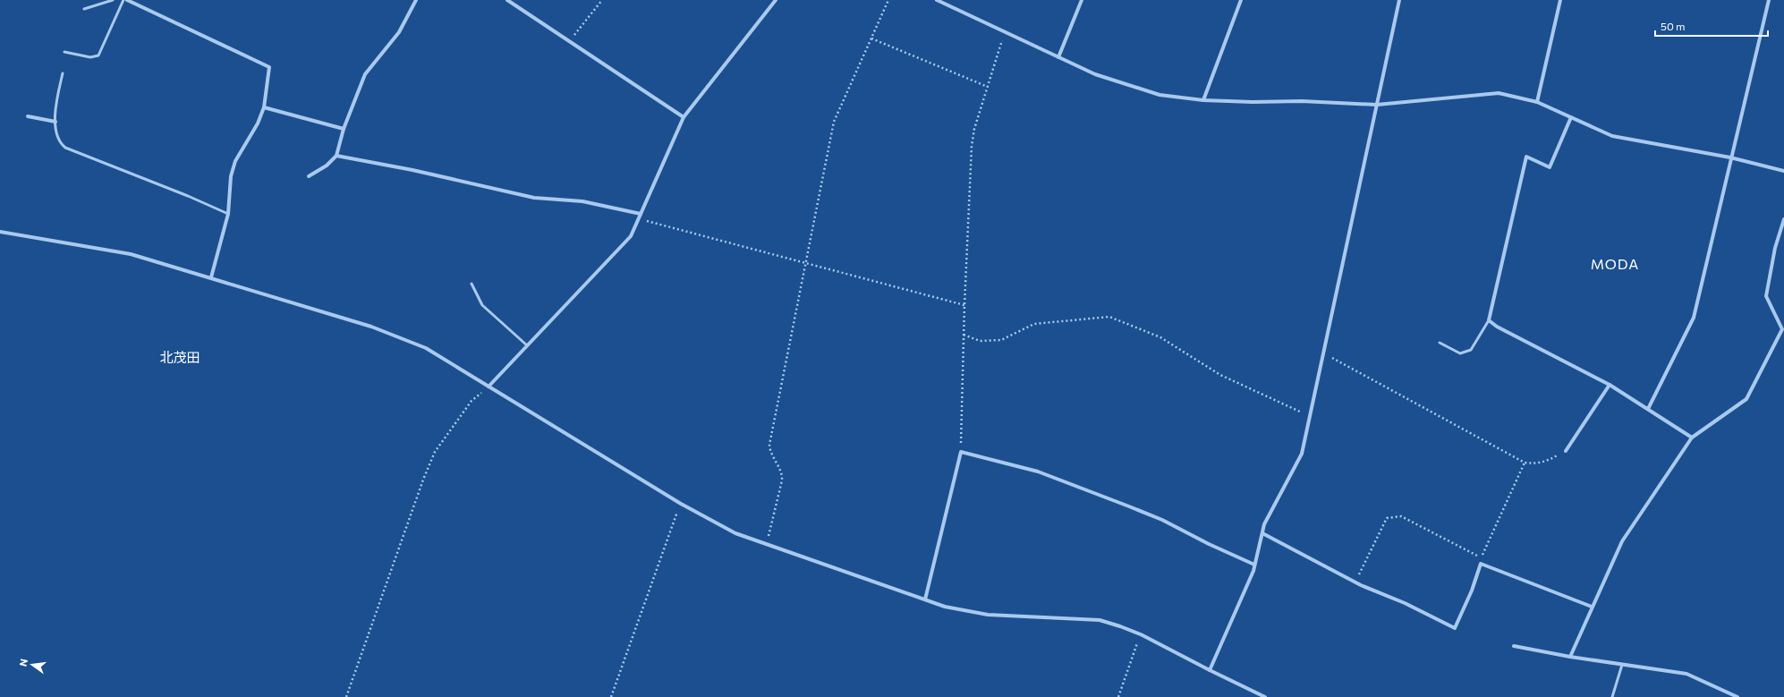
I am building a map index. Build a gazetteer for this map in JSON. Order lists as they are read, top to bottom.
{
  "districts": ["MODA", "北茂田"],
  "scale_bar": "50 m",
  "north": "left"
}
